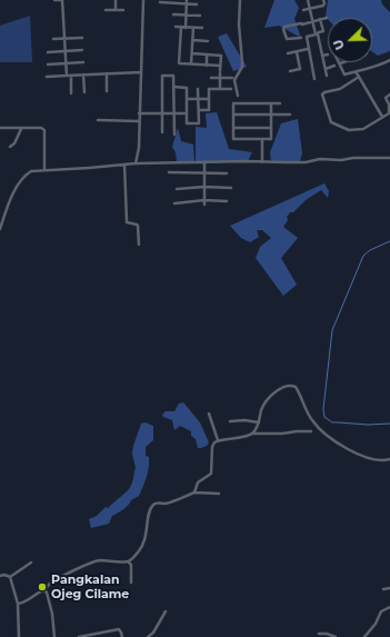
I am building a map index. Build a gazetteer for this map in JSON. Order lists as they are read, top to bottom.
{
  "places": ["Pangkalan Ojeg Cilame"],
  "north": "bottom left"
}
